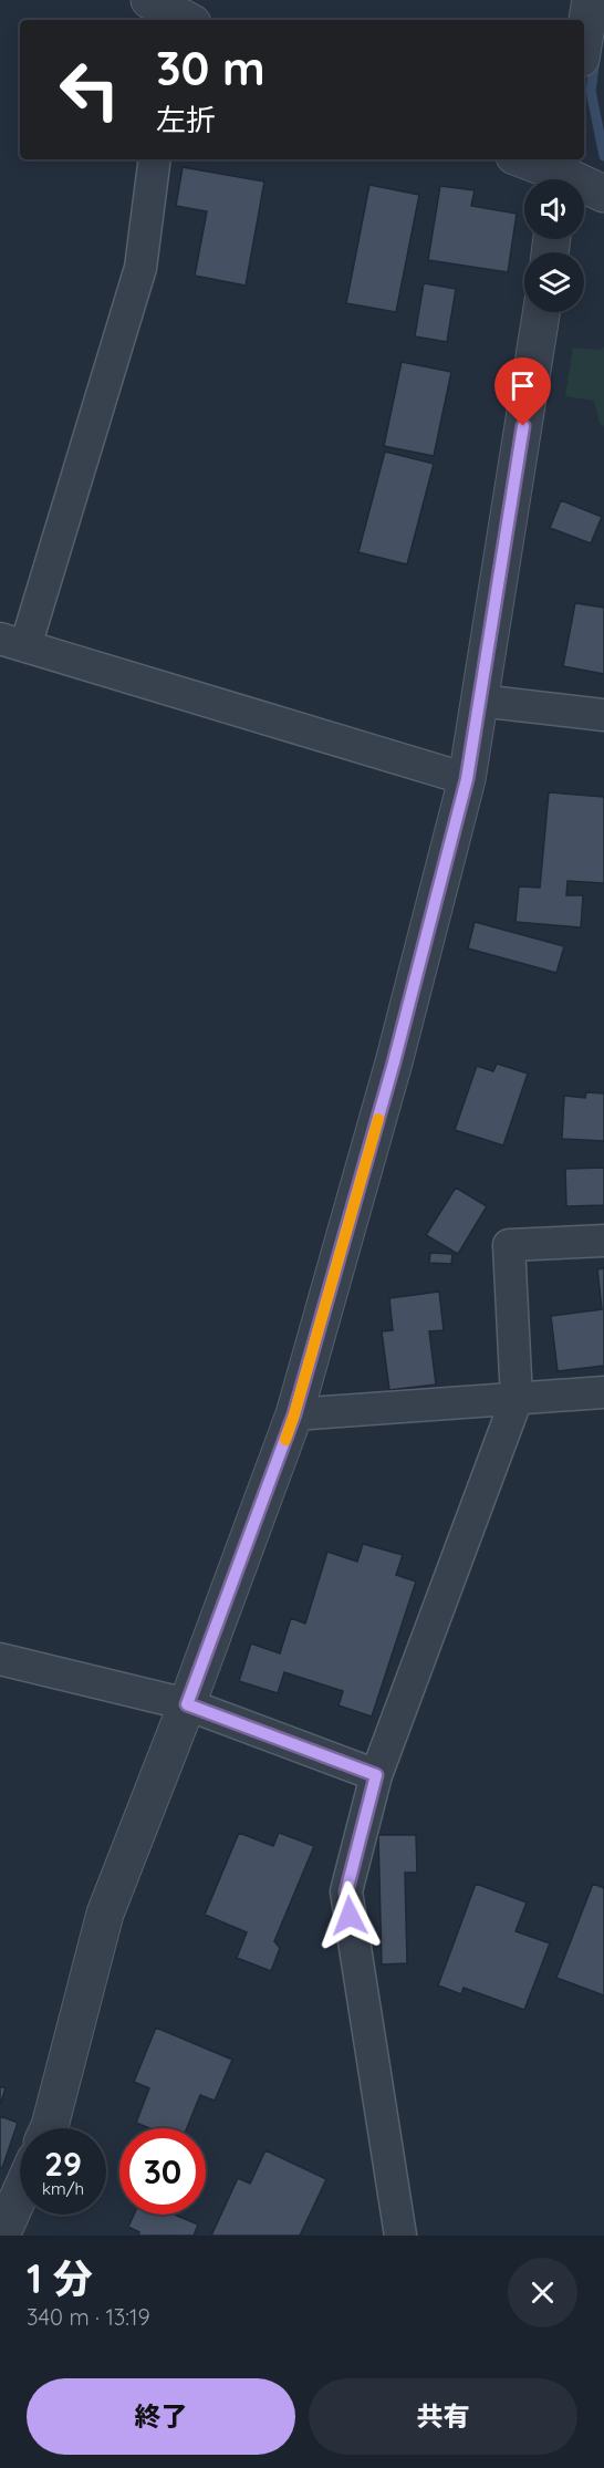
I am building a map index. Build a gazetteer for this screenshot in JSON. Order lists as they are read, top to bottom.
{
  "page": {
    "turn": ["30 m", "左折"],
    "speed": "29 km/h",
    "limit": "30",
    "heading": ["1 分", "340 m · 13:19"],
    "buttons": ["終了", "共有"]
  }
}
